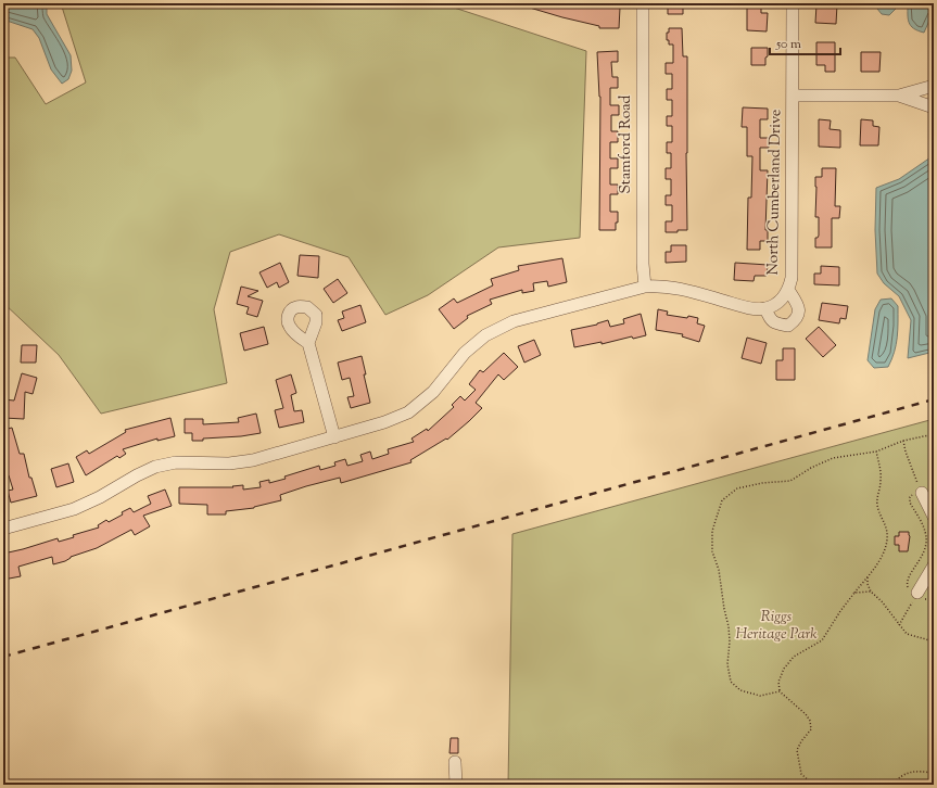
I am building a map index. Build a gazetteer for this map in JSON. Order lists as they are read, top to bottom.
{
  "streets": {
    "street": ["Stamford Road", "North Cumberland Drive"]
  },
  "parks": ["Riggs Heritage Park"],
  "scale_bar": "50 m"
}
